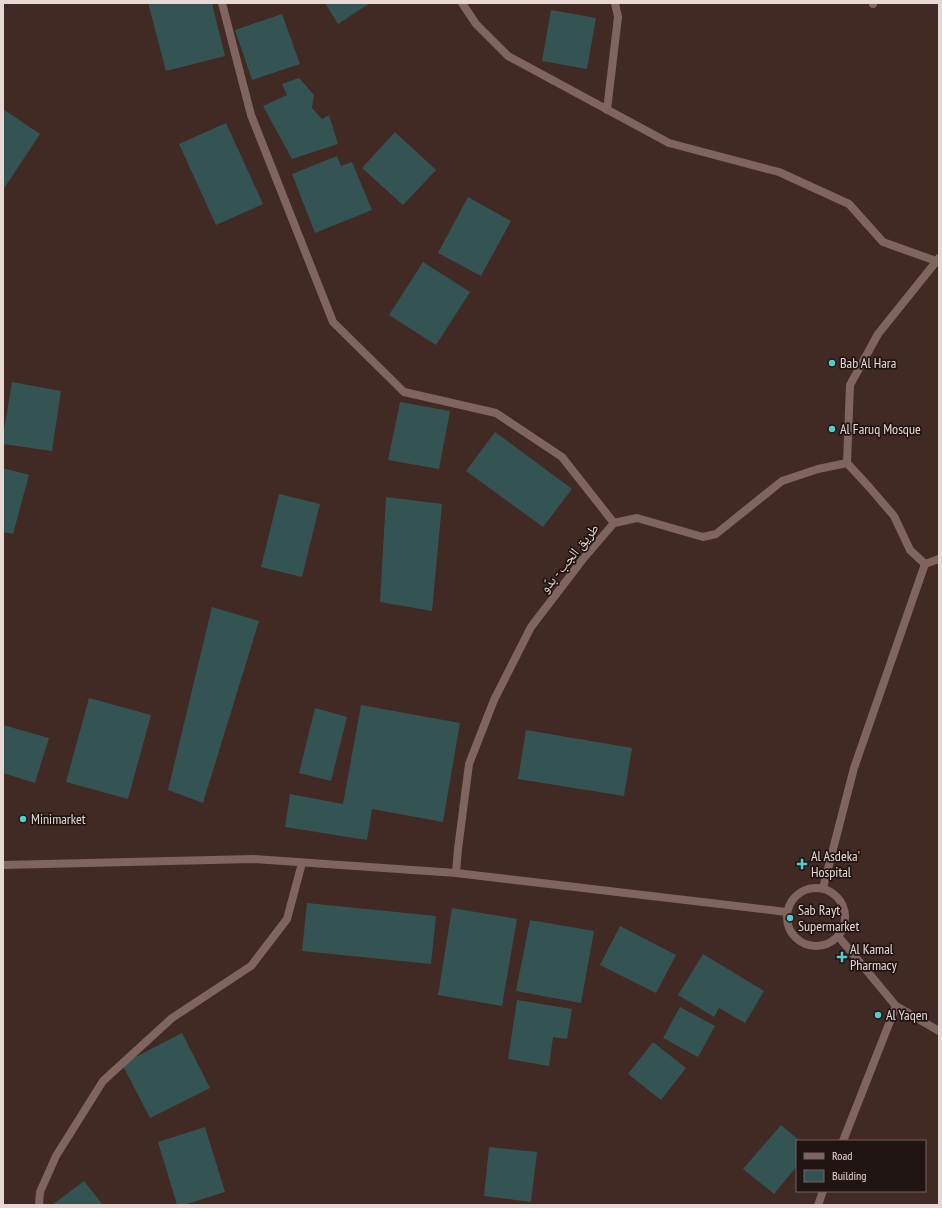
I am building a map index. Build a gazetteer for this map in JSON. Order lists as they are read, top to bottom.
{
  "streets": {
    "street": ["طريق الجب - بدّو"]
  },
  "places": {
    "other": [
      "Bab Al Hara",
      "Al Faruq Mosque",
      "Minimarket",
      "Sab Rayt Supermarket",
      "Al Yaqen"
    ],
    "health": ["Al Asdeka' Hospital", "Al Kamal Pharmacy"]
  },
  "legend": ["Road", "Building"]
}
